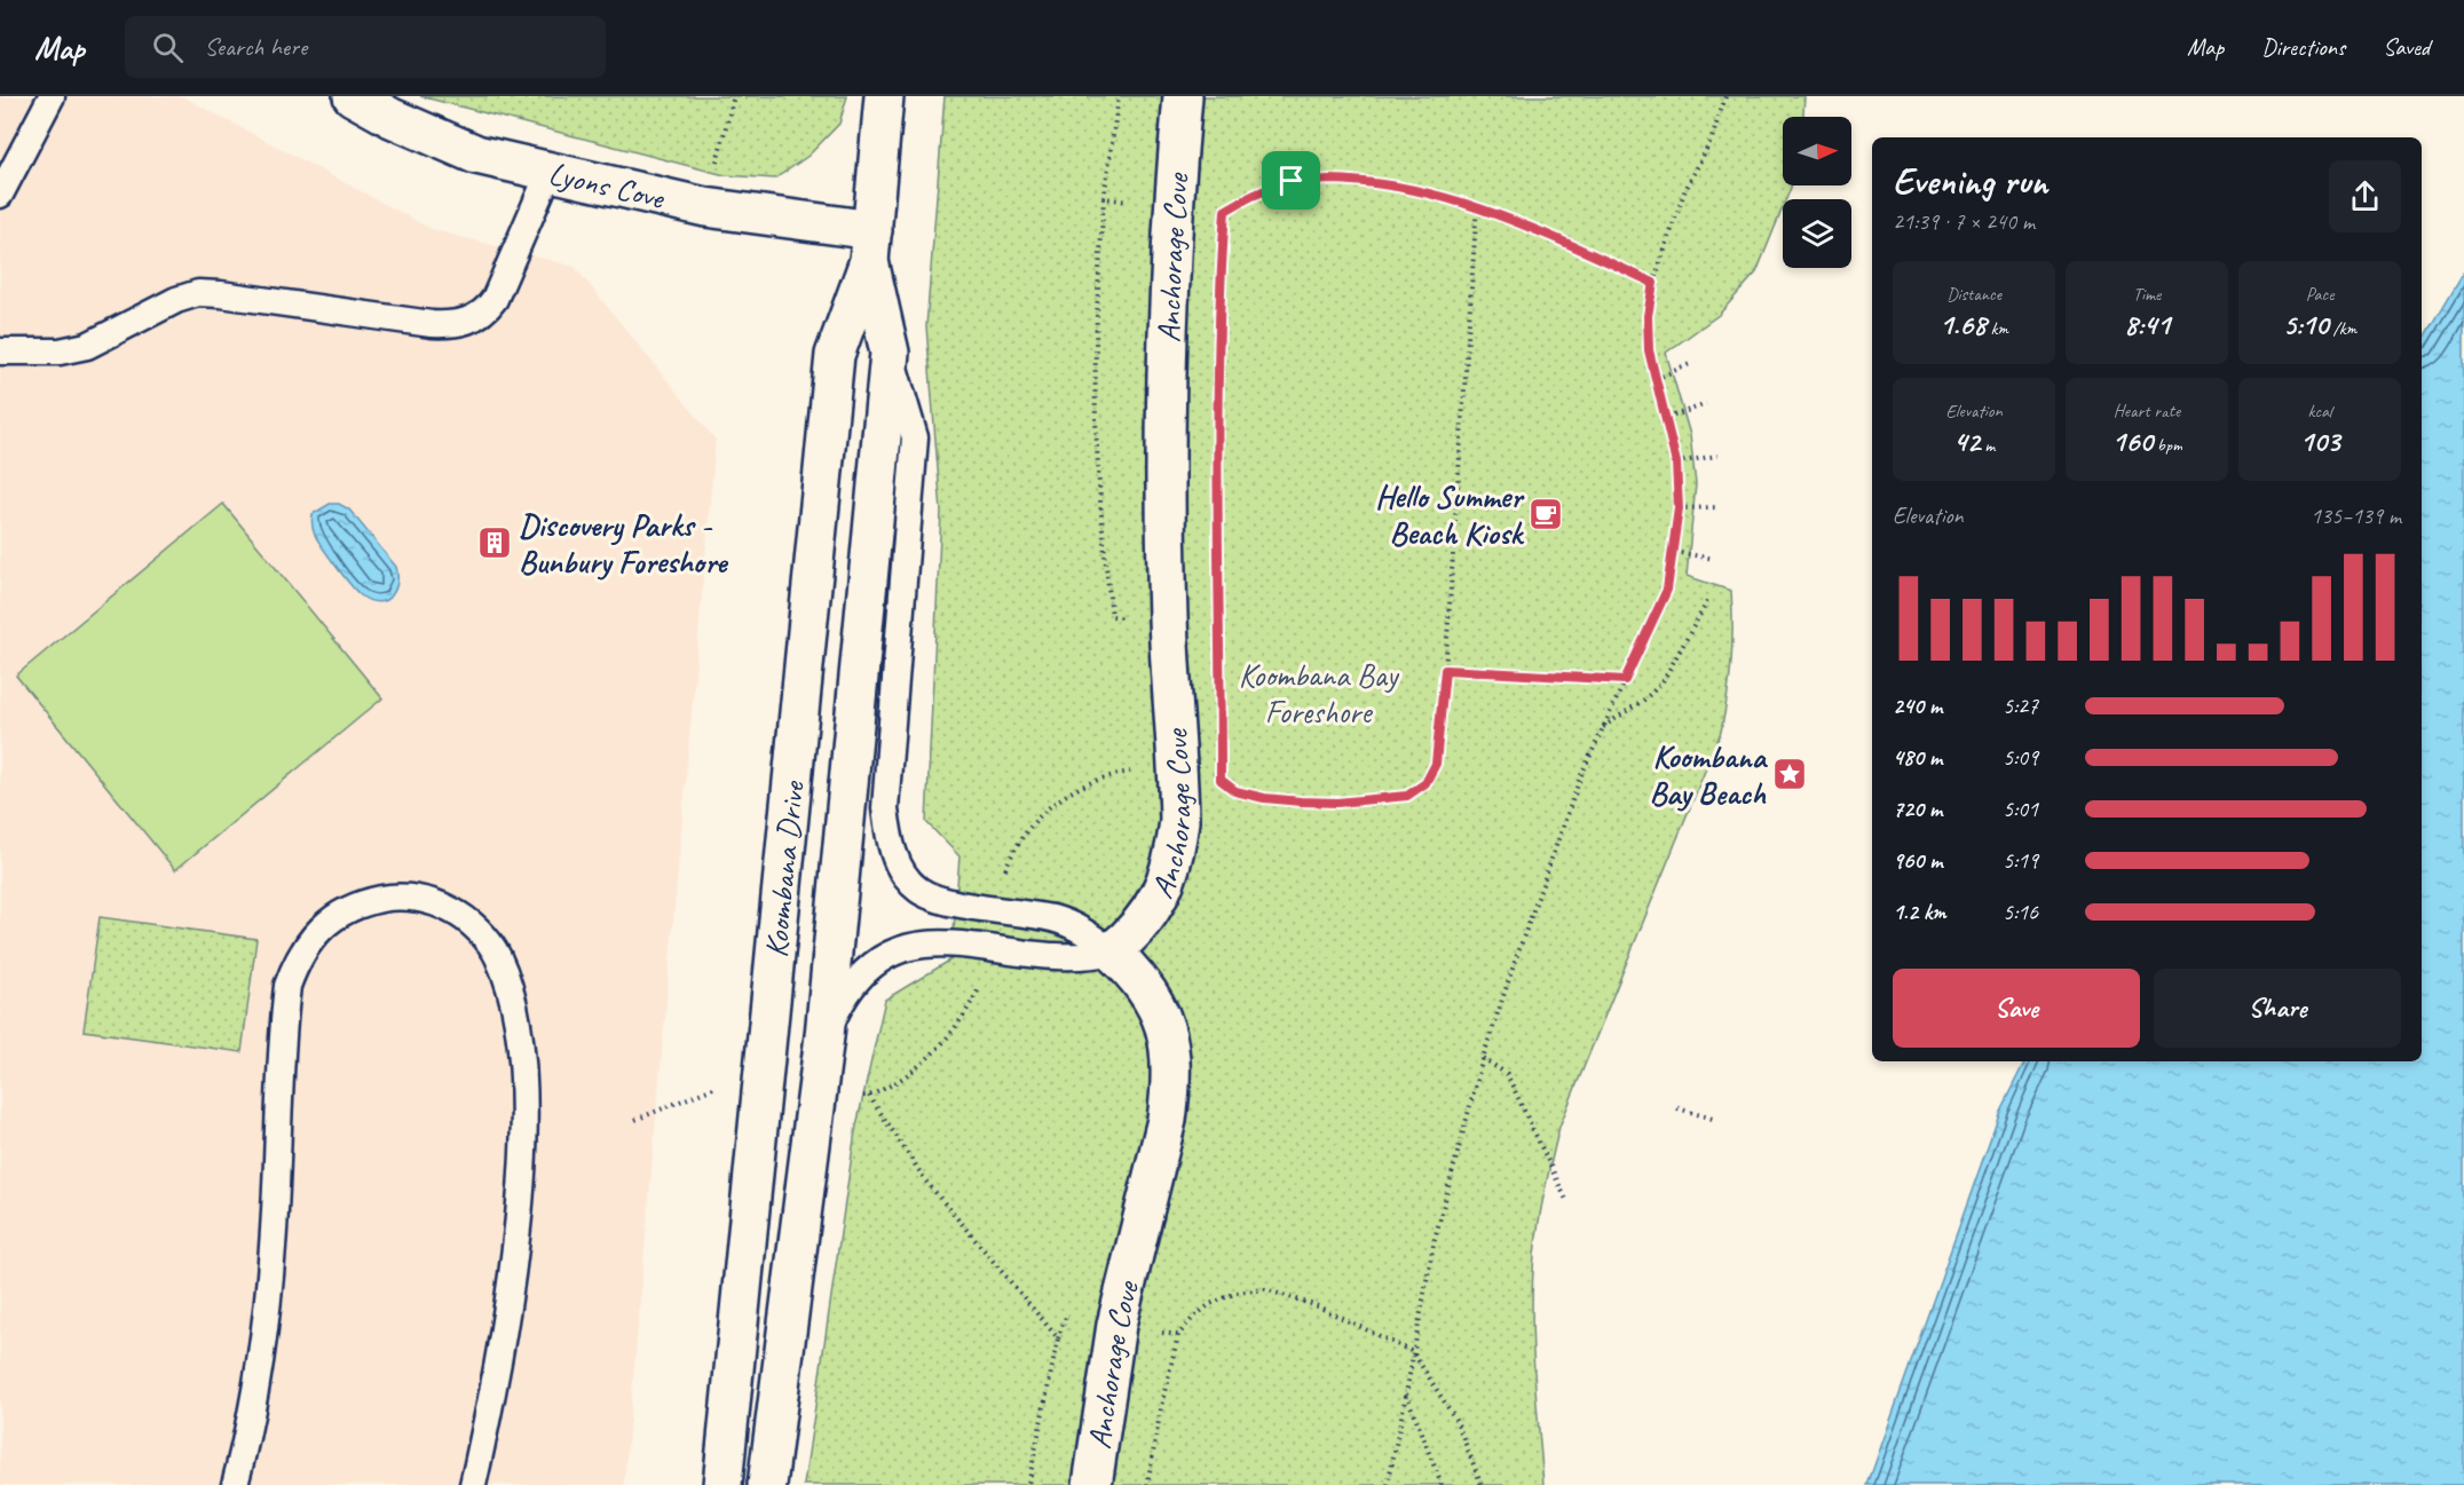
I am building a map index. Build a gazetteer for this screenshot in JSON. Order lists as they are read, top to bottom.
{
  "streets": {
    "main road": ["Lyons Cove", "Anchorage Cove", "Koombana Drive"]
  },
  "crossings": [
    ["Lyons Cove", "Koombana Drive"]
  ],
  "parks": ["Koombana Bay Foreshore"],
  "places": {
    "cafe": ["Hello Summer Beach Kiosk"],
    "building": ["Discovery Parks - Bunbury Foreshore"],
    "place": ["Koombana Bay Beach"]
  },
  "north": "right",
  "page": {
    "header": "Map",
    "search": "Search here",
    "nav": ["Map", "Directions", "Saved"],
    "heading": ["Evening run", "21:39 · 7 × 240 m"],
    "stats": [
      ["Distance", "1.68 km"],
      ["Time", "8:41"],
      ["Pace", "5:10 /km"],
      ["Elevation", "42 m"],
      ["Heart rate", "160 bpm"],
      ["kcal", "103"]
    ],
    "chart": ["Elevation", "135–139 m"],
    "list": [
      {
        "name": "240 m",
        "note": "5:27"
      },
      {
        "name": "480 m",
        "note": "5:09"
      },
      {
        "name": "720 m",
        "note": "5:01"
      },
      {
        "name": "960 m",
        "note": "5:19"
      },
      {
        "name": "1.2 km",
        "note": "5:16"
      }
    ],
    "buttons": ["Save", "Share"]
  }
}
